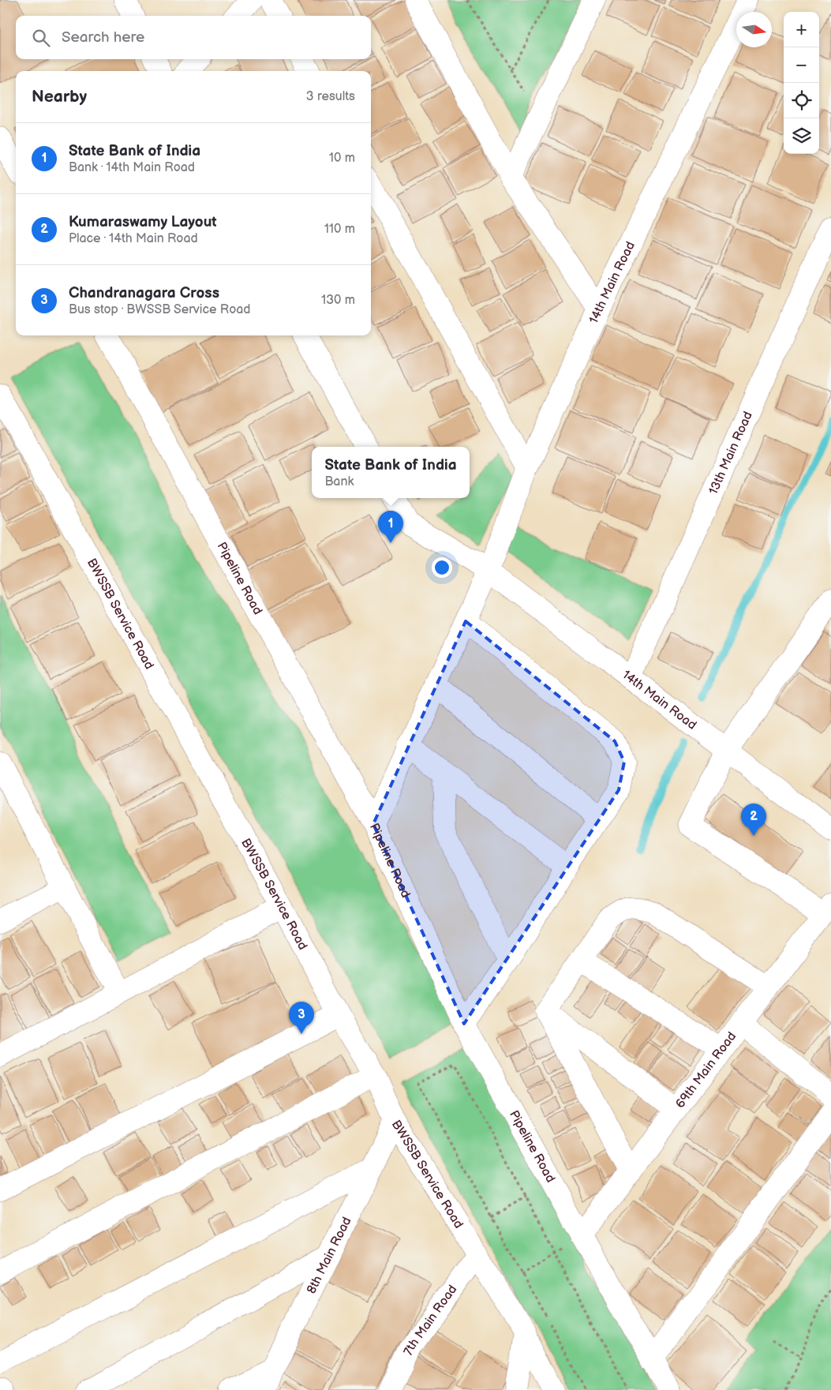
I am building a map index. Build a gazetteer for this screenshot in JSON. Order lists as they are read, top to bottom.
{
  "streets": {
    "street": [
      "14th Main Road",
      "13th Main Road",
      "Pipeline Road",
      "BWSSB Service Road",
      "69th Main Road",
      "8th Main Road",
      "7th Main Road"
    ]
  },
  "crossings": [
    ["14th Main Road", "13th Main Road"],
    ["Pipeline Road", "69th Main Road"],
    ["BWSSB Service Road", "8th Main Road"],
    ["BWSSB Service Road", "7th Main Road"]
  ],
  "north": "right",
  "page": {
    "map_buttons": ["+", "−"],
    "search": "Search here",
    "heading": ["Nearby", "3 results"],
    "list": [
      {
        "mark": "1",
        "name": "State Bank of India",
        "note": "Bank · 14th Main Road",
        "value": "10 m"
      },
      {
        "mark": "2",
        "name": "Kumaraswamy Layout",
        "note": "Place · 14th Main Road",
        "value": "110 m"
      },
      {
        "mark": "3",
        "name": "Chandranagara Cross",
        "note": "Bus stop · BWSSB Service Road",
        "value": "130 m"
      }
    ],
    "popup": ["State Bank of India", "Bank"],
    "pins": ["1", "2", "3"]
  }
}
